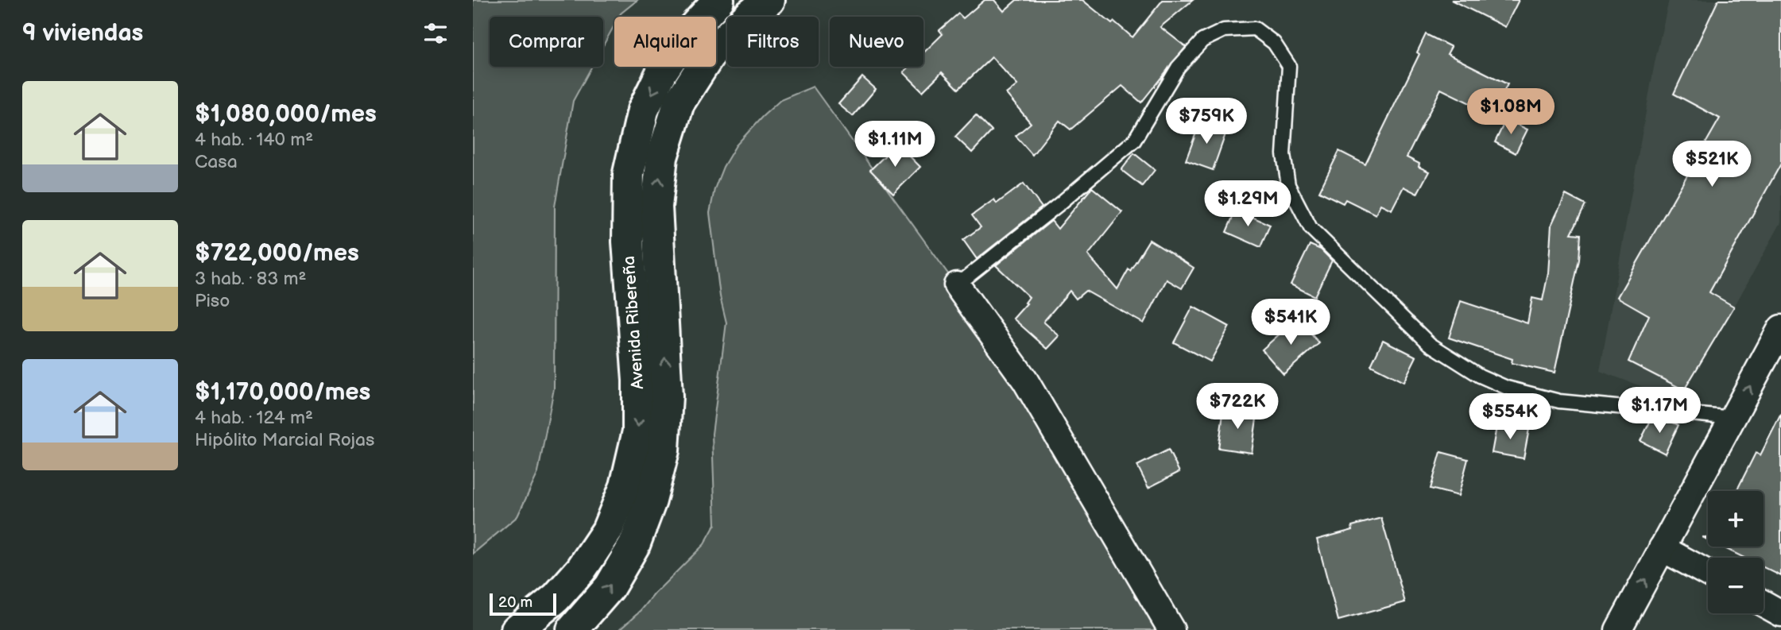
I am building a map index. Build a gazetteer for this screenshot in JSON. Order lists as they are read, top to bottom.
{
  "streets": {
    "main road": ["Avenida Ribereña"]
  },
  "scale_bar": "20 m",
  "page": {
    "heading": "9 viviendas",
    "chip": [
      "Comprar",
      "Alquilar",
      "Filtros",
      "Nuevo"
    ],
    "list": [
      {
        "name": "$1,080,000/mes",
        "note": "4 hab. · 140 m² · Casa"
      },
      {
        "name": "$722,000/mes",
        "note": "3 hab. · 83 m² · Piso"
      },
      {
        "name": "$1,170,000/mes",
        "note": "4 hab. · 124 m² · Hipólito Marcial Rojas"
      }
    ],
    "price": [
      "$1.08M",
      "$759K",
      "$1.11M",
      "$521K",
      "$1.29M",
      "$541K",
      "$722K",
      "$1.17M",
      "$554K"
    ],
    "map_buttons": ["+", "−"],
    "scale": "20 m"
  }
}
